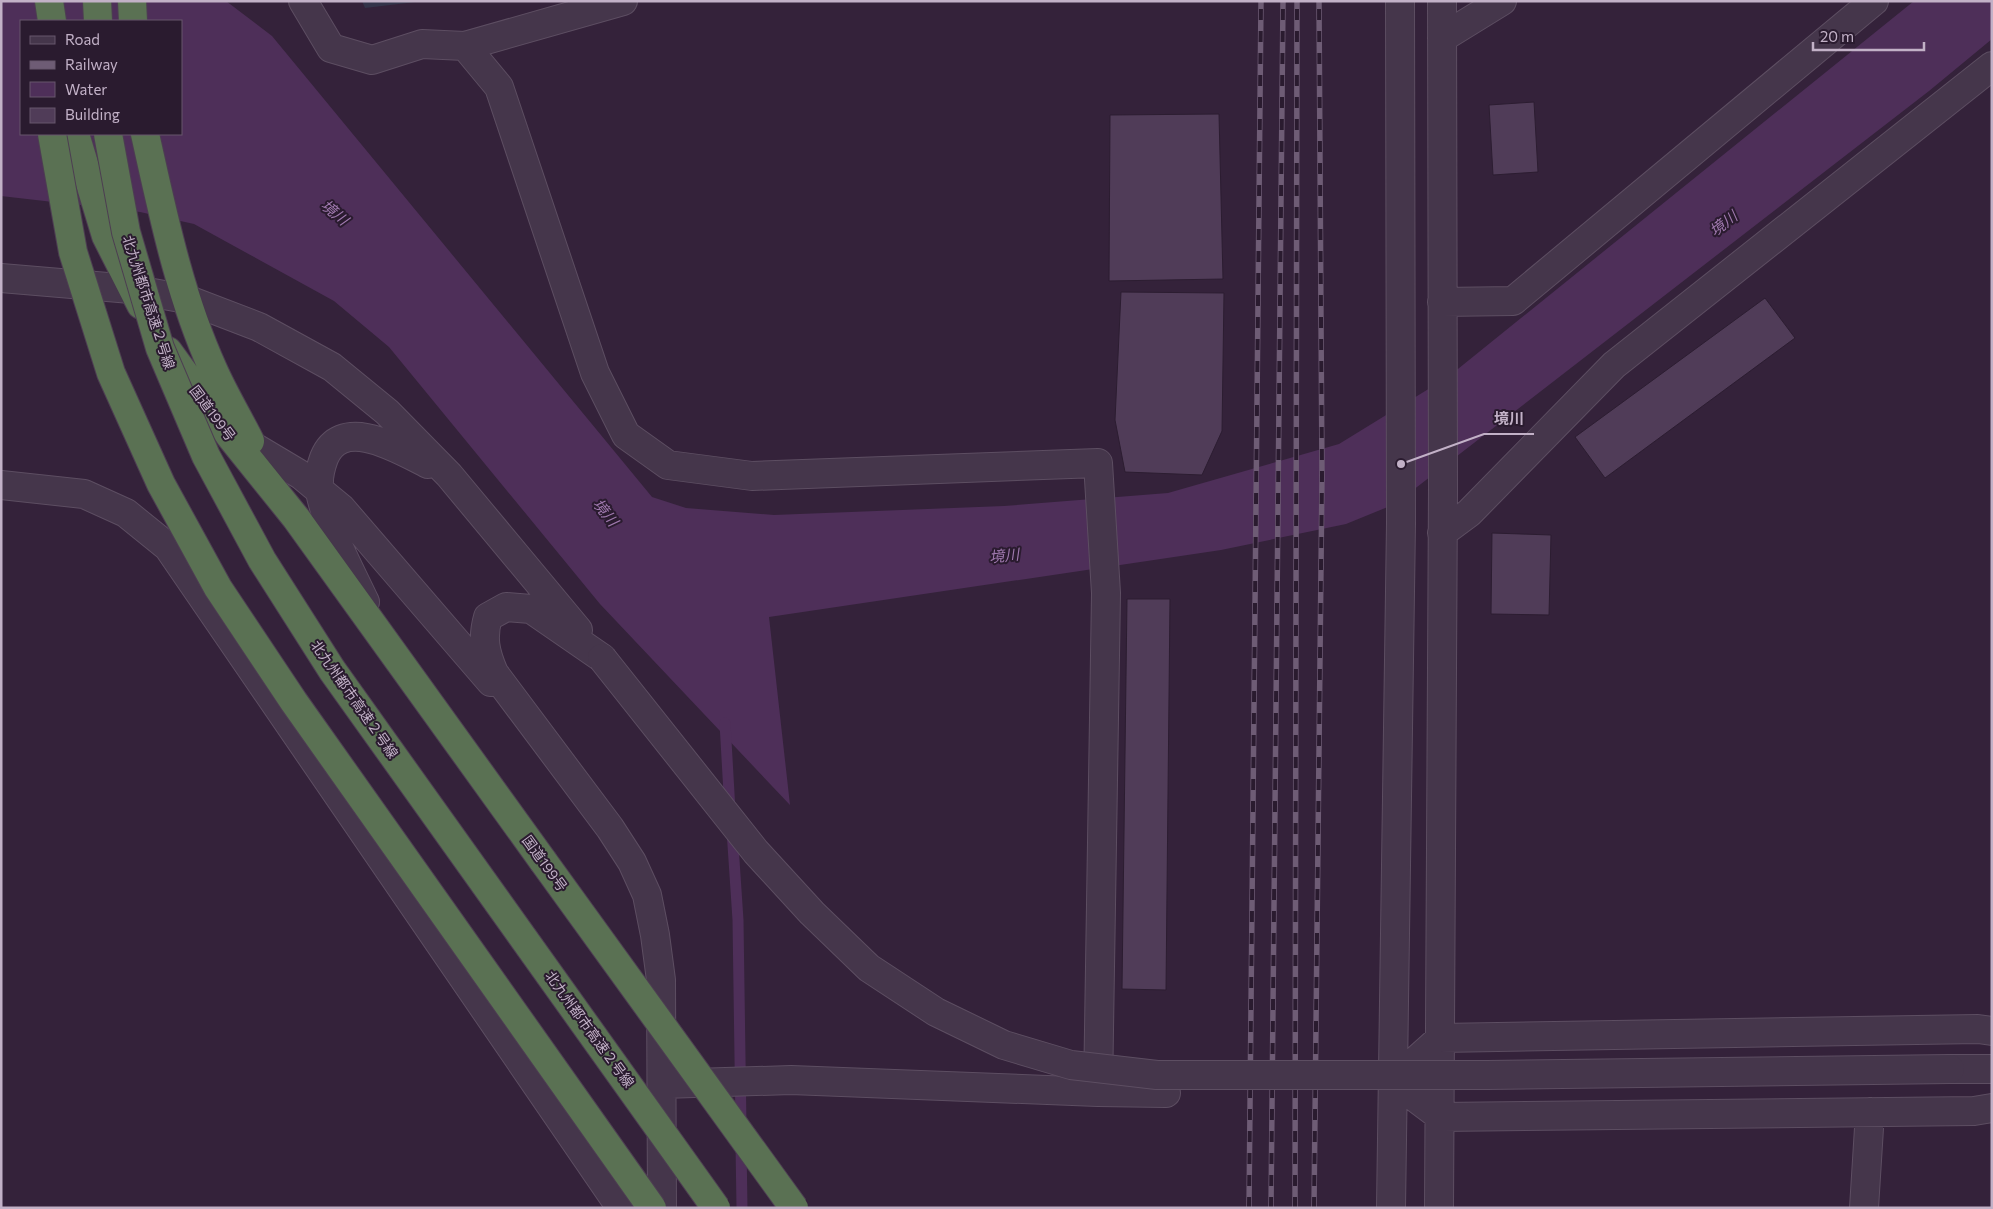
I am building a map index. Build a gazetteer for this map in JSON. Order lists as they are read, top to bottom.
{
  "streets": {
    "highway": ["北九州都市高速２号線", "国道199号"]
  },
  "water": ["境川"],
  "places": ["境川"],
  "legend": [
    "Road",
    "Railway",
    "Water",
    "Building"
  ],
  "scale_bar": "20 m"
}
